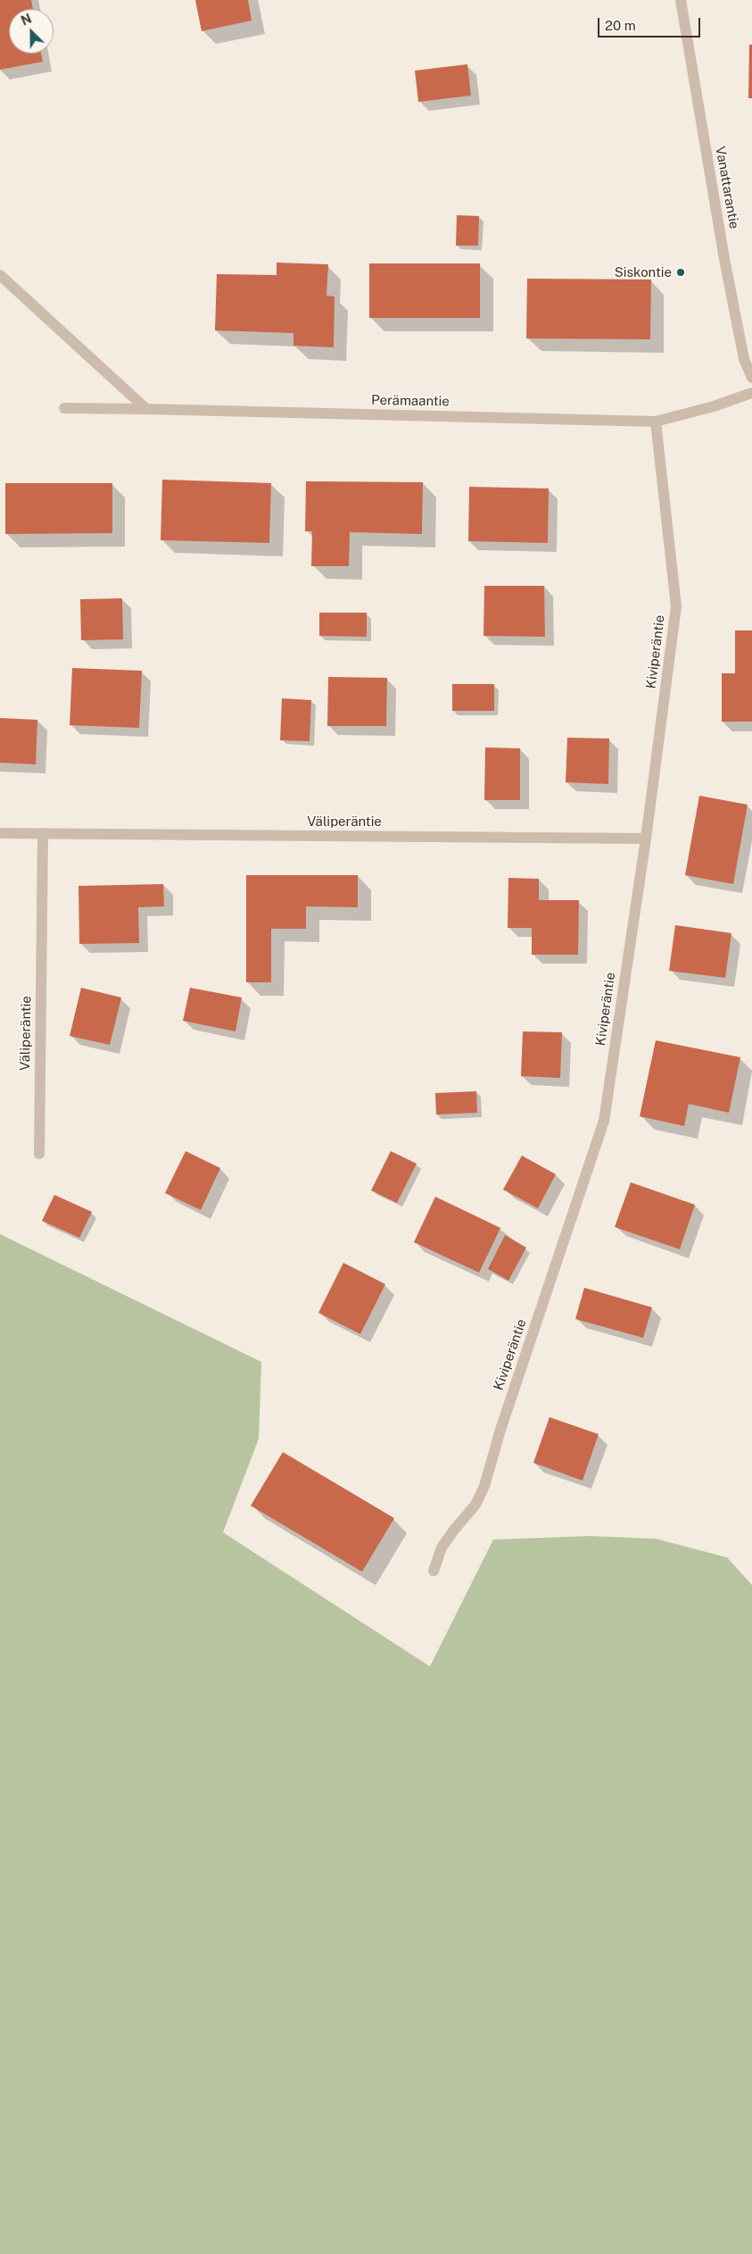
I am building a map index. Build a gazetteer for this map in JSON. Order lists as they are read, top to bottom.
{
  "streets": {
    "street": [
      "Vanattarantie",
      "Perämaantie",
      "Kiviperäntie",
      "Väliperäntie"
    ]
  },
  "crossings": [
    ["Perämaantie", "Kiviperäntie"],
    ["Kiviperäntie", "Väliperäntie"]
  ],
  "places": ["Siskontie"],
  "scale_bar": "20 m",
  "north": "top left"
}
